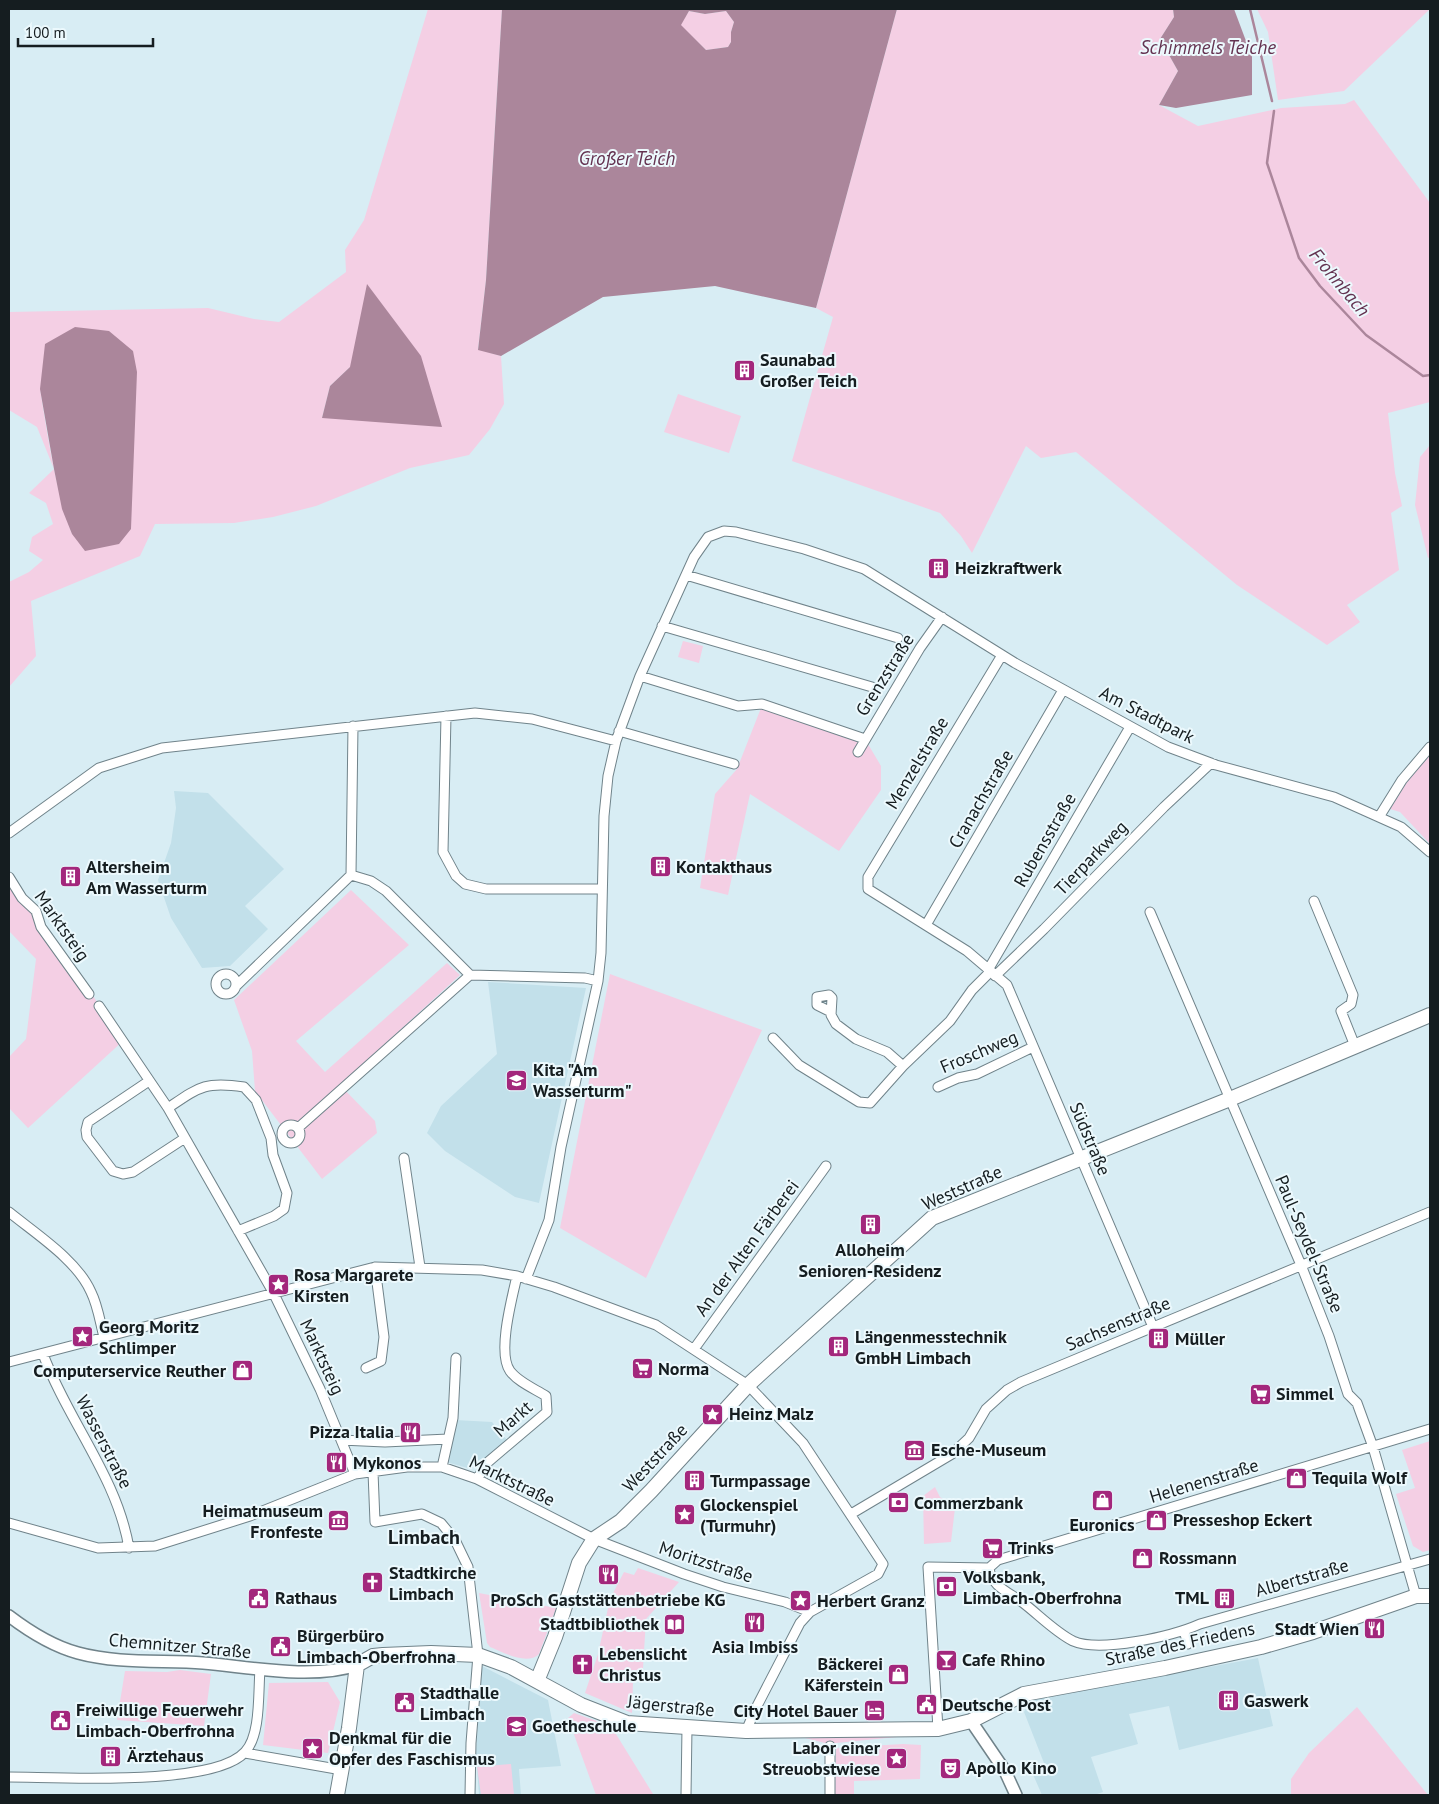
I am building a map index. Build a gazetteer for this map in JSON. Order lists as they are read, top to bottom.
{
  "streets": {
    "main road": ["Weststraße", "Straße des Friedens", "Jägerstraße"],
    "street": [
      "Grenzstraße",
      "Am Stadtpark",
      "Menzelstraße",
      "Cranachstraße",
      "Rubensstraße",
      "Tierparkweg",
      "Marktsteig",
      "Froschweg",
      "Südstraße",
      "Paul-Seydel-Straße",
      "An der Alten Färberei",
      "Sachsenstraße",
      "Markt",
      "Wasserstraße",
      "Marktstraße",
      "Helenenstraße",
      "Moritzstraße",
      "Albertstraße",
      "Chemnitzer Straße"
    ]
  },
  "crossings": [
    ["Grenzstraße", "Am Stadtpark"],
    ["Am Stadtpark", "Menzelstraße"],
    ["Am Stadtpark", "Cranachstraße"],
    ["Am Stadtpark", "Rubensstraße"],
    ["Am Stadtpark", "Tierparkweg"],
    ["Am Stadtpark", "Markt"],
    ["Menzelstraße", "Südstraße"],
    ["Cranachstraße", "Südstraße"],
    ["Rubensstraße", "Tierparkweg"],
    ["Rubensstraße", "Südstraße"],
    ["Tierparkweg", "Südstraße"],
    ["Marktsteig", "Marktstraße"],
    ["Froschweg", "Südstraße"],
    ["Südstraße", "Weststraße"],
    ["Südstraße", "Sachsenstraße"],
    ["Weststraße", "Paul-Seydel-Straße"],
    ["Weststraße", "Marktstraße"],
    ["Weststraße", "Moritzstraße"],
    ["Paul-Seydel-Straße", "Sachsenstraße"],
    ["Paul-Seydel-Straße", "Helenenstraße"],
    ["Paul-Seydel-Straße", "Albertstraße"],
    ["Paul-Seydel-Straße", "Straße des Friedens"],
    ["Markt", "Marktstraße"],
    ["Wasserstraße", "Marktstraße"],
    ["Marktstraße", "Moritzstraße"],
    ["Helenenstraße", "Albertstraße"],
    ["Straße des Friedens", "Jägerstraße"],
    ["Chemnitzer Straße", "Jägerstraße"]
  ],
  "districts": ["Limbach"],
  "water": ["Schimmels Teiche", "Großer Teich", "Frohnbach"],
  "places": {
    "building": [
      "Saunabad Großer Teich",
      "Heizkraftwerk",
      "Kontakthaus",
      "Altersheim Am Wasserturm",
      "Alloheim Senioren-Residenz",
      "Müller",
      "Längenmesstechnik GmbH Limbach",
      "Turmpassage",
      "TML",
      "Gaswerk",
      "Ärztehaus"
    ],
    "school or university": ["Kita \"Am Wasserturm\"", "Goetheschule"],
    "place": [
      "Rosa Margarete Kirsten",
      "Georg Moritz Schlimper",
      "Heinz Malz",
      "Glockenspiel (Turmuhr)",
      "Herbert Granz",
      "Denkmal für die Opfer des Faschismus",
      "Labor einer Streuobstwiese"
    ],
    "supermarket": ["Norma", "Simmel", "Trinks"],
    "shop": [
      "Computerservice Reuther",
      "Tequila Wolf",
      "Euronics",
      "Presseshop Eckert",
      "Rossmann",
      "Bäckerei Käferstein"
    ],
    "restaurant": [
      "Pizza Italia",
      "Mykonos",
      "ProSch Gaststättenbetriebe KG",
      "Asia Imbiss",
      "Stadt Wien"
    ],
    "museum": ["Esche-Museum", "Heimatmuseum Fronfeste"],
    "bank": ["Commerzbank", "Volksbank, Limbach-Oberfrohna"],
    "church": ["Stadtkirche Limbach", "Lebenslicht Christus"],
    "public building": [
      "Rathaus",
      "Bürgerbüro Limbach-Oberfrohna",
      "Stadthalle Limbach",
      "Deutsche Post",
      "Freiwillige Feuerwehr Limbach-Oberfrohna"
    ],
    "library": ["Stadtbibliothek"],
    "bar": ["Cafe Rhino"],
    "hotel": ["City Hotel Bauer"],
    "theatre": ["Apollo Kino"]
  },
  "scale_bar": "100 m"
}
